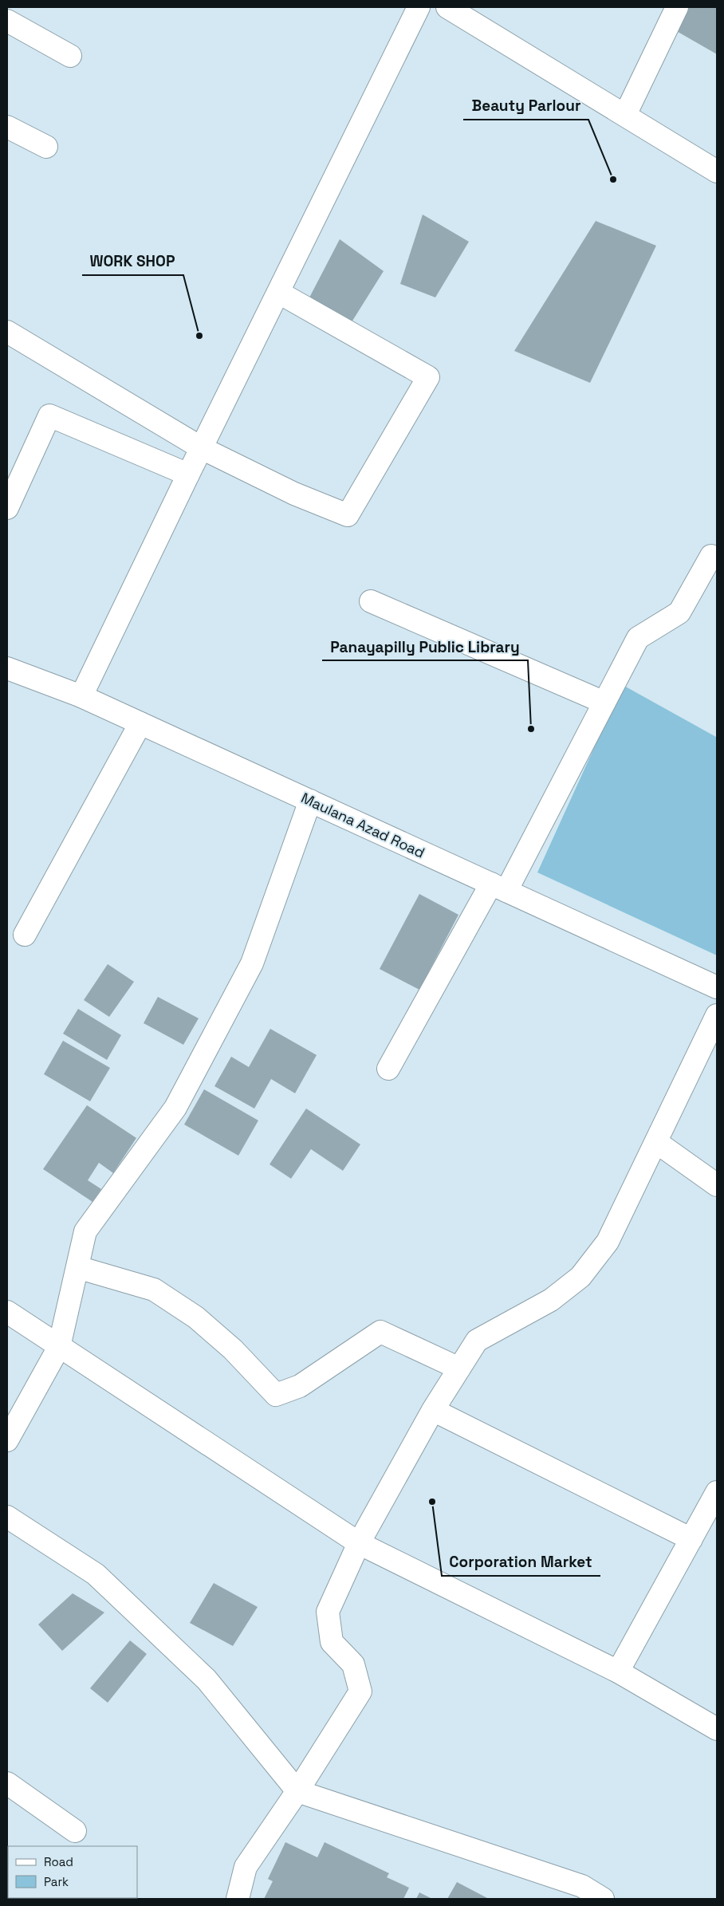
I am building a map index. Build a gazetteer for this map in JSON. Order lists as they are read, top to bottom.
{
  "streets": {
    "street": ["Maulana Azad Road"]
  },
  "places": [
    "Beauty Parlour",
    "WORK SHOP",
    "Panayapilly Public Library",
    "Corporation Market"
  ],
  "legend": ["Road", "Park"]
}
